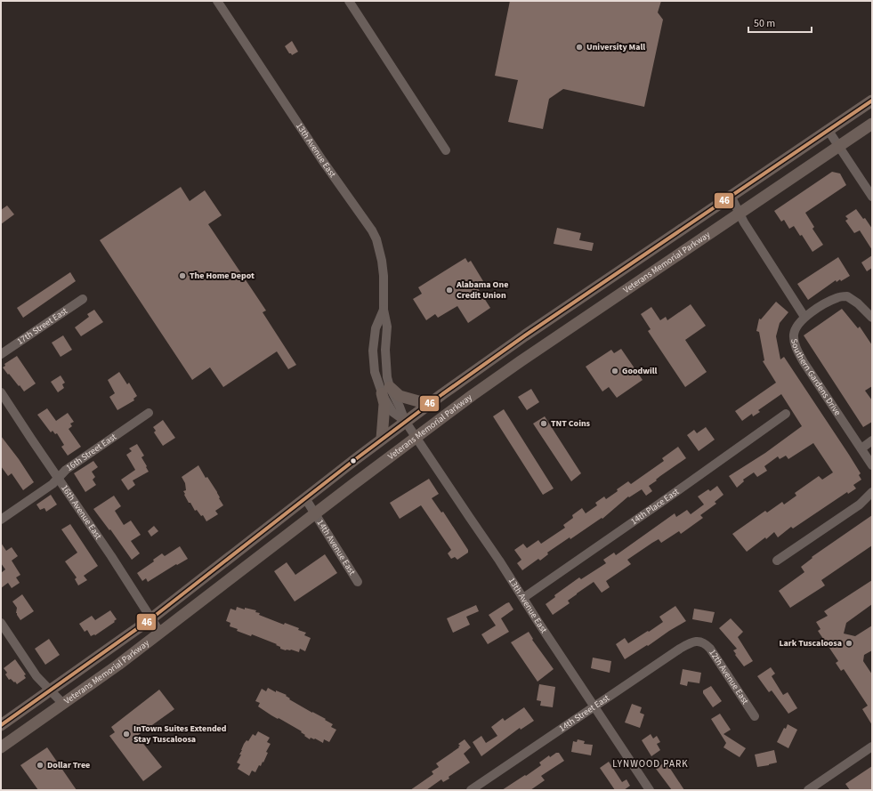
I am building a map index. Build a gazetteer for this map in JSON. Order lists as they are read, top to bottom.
{
  "streets": {
    "main road": ["Veterans Memorial Parkway"],
    "street": [
      "13th Avenue East",
      "17th Street East",
      "Southern Gardens Drive",
      "16th Street East",
      "14th Place East",
      "16th Avenue East",
      "14th Avenue East",
      "12th Avenue East",
      "14th Street East"
    ]
  },
  "crossings": [
    ["13th Avenue East", "Veterans Memorial Parkway"],
    ["13th Avenue East", "14th Place East"],
    ["13th Avenue East", "14th Street East"],
    ["Veterans Memorial Parkway", "16th Avenue East"],
    ["Veterans Memorial Parkway", "14th Avenue East"],
    ["16th Street East", "16th Avenue East"],
    ["12th Avenue East", "14th Street East"]
  ],
  "districts": ["LYNWOOD PARK"],
  "places": [
    "University Mall",
    "The Home Depot",
    "Alabama One Credit Union",
    "Goodwill",
    "TNT Coins",
    "Lark Tuscaloosa",
    "InTown Suites Extended Stay Tuscaloosa",
    "Dollar Tree"
  ],
  "lines": ["transit line 46"],
  "scale_bar": "50 m"
}
